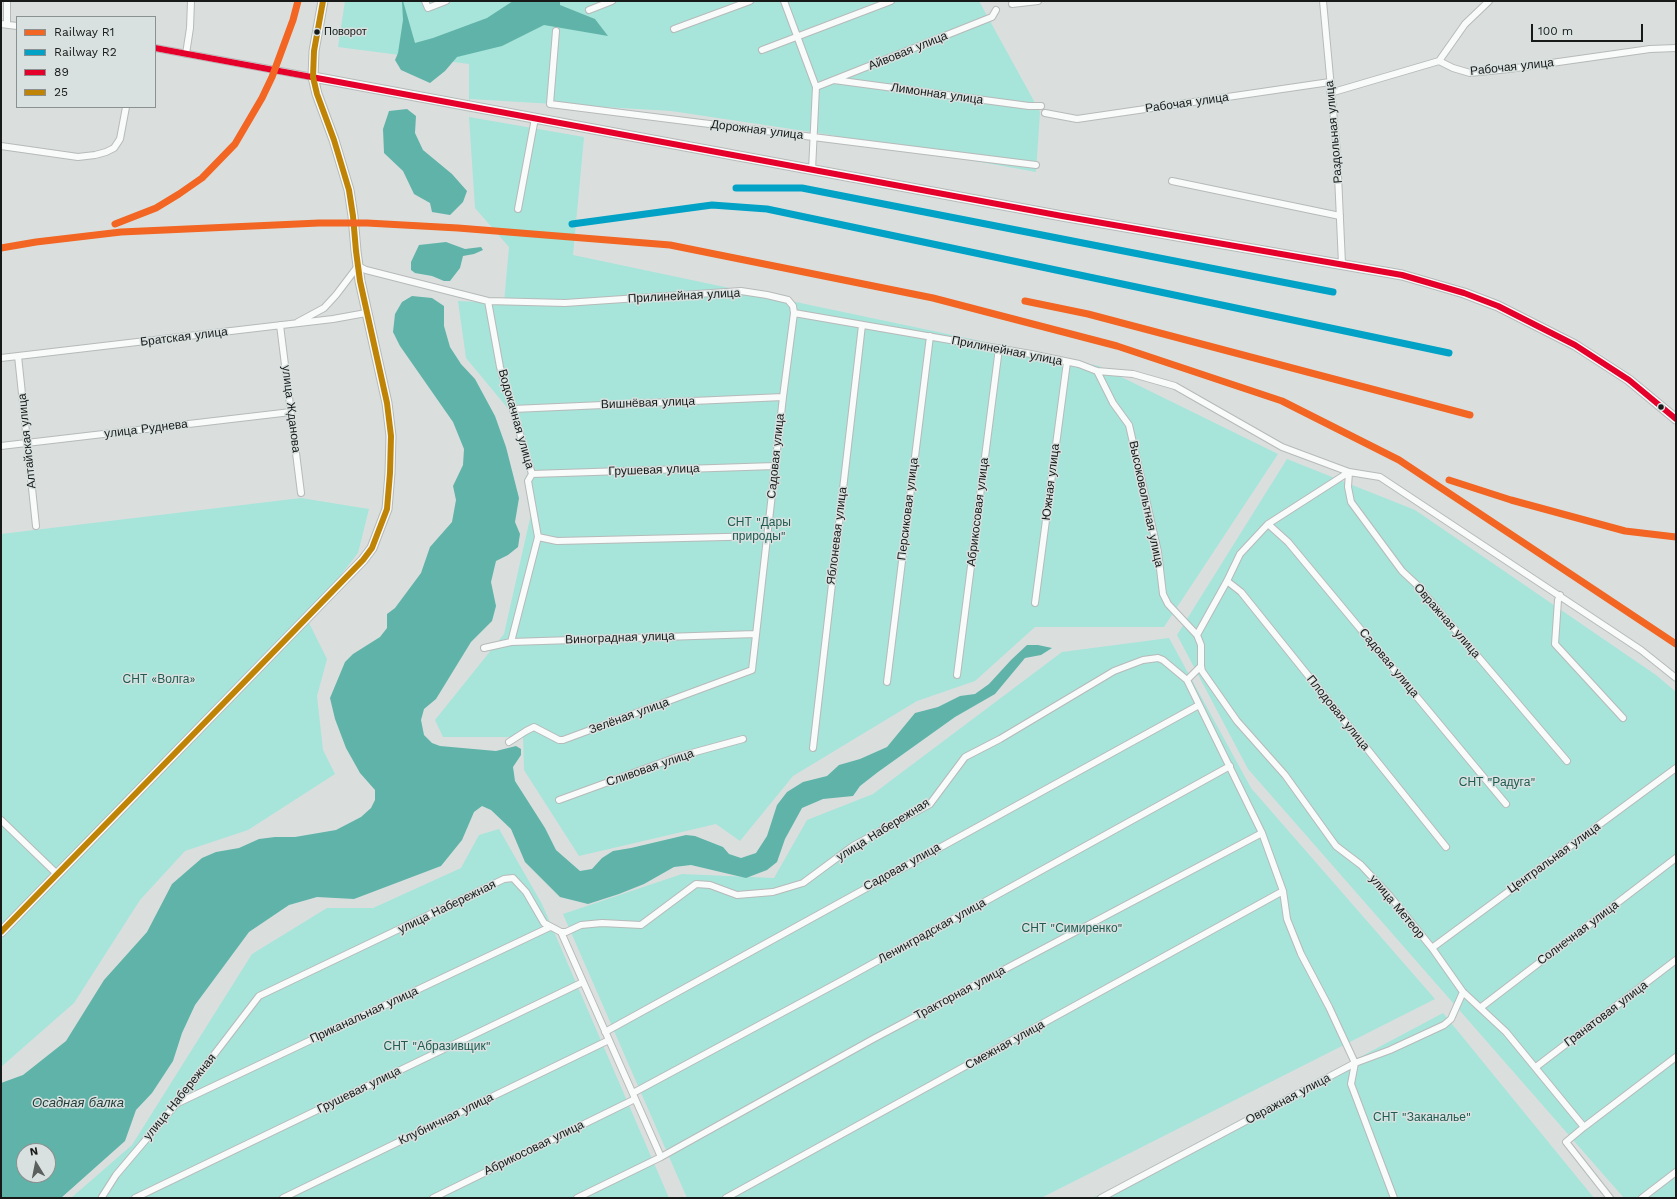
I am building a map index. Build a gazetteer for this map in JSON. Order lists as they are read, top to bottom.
{
  "streets": {
    "street": [
      "Айвовая улица",
      "Рабочая улица",
      "Лимонная улица",
      "Дорожная улица",
      "Раздольная улица",
      "Прилинейная улица",
      "Братская улица",
      "Вишнёвая улица",
      "улица Жданова",
      "Водокачная улица",
      "улица Руднева",
      "Алтайская улица",
      "Садовая улица",
      "Грушевая улица",
      "Южная улица",
      "Высоковольтная улица",
      "Персиковая улица",
      "Абрикосовая улица",
      "Яблоневая улица",
      "Овражная улица",
      "Виноградная улица",
      "Плодовая улица",
      "Зелёная улица",
      "Сливовая улица",
      "улица Набережная",
      "Центральная улица",
      "улица Метеор",
      "Ленинградская улица",
      "Солнечная улица",
      "Тракторная улица",
      "Гранатовая улица",
      "Приканальная улица",
      "Смежная улица",
      "Клубничная улица"
    ]
  },
  "crossings": [
    ["Айвовая улица", "Лимонная улица"],
    ["Рабочая улица", "Раздольная улица"],
    ["Прилинейная улица", "Водокачная улица"],
    ["Прилинейная улица", "Садовая улица"],
    ["Прилинейная улица", "Южная улица"],
    ["Прилинейная улица", "Высоковольтная улица"],
    ["Прилинейная улица", "Персиковая улица"],
    ["Прилинейная улица", "Абрикосовая улица"],
    ["Прилинейная улица", "Яблоневая улица"],
    ["Прилинейная улица", "Овражная улица"],
    ["Братская улица", "улица Жданова"],
    ["Братская улица", "Алтайская улица"],
    ["Вишнёвая улица", "Водокачная улица"],
    ["Вишнёвая улица", "Садовая улица"],
    ["улица Жданова", "улица Руднева"],
    ["Водокачная улица", "Грушевая улица"],
    ["Водокачная улица", "Виноградная улица"],
    ["улица Руднева", "Алтайская улица"],
    ["Садовая улица", "Грушевая улица"],
    ["Садовая улица", "Виноградная улица"],
    ["Садовая улица", "Зелёная улица"],
    ["Абрикосовая улица", "Ленинградская улица"],
    ["Овражная улица", "улица Метеор"],
    ["улица Набережная", "Приканальная улица"],
    ["Центральная улица", "улица Метеор"],
    ["улица Метеор", "Солнечная улица"],
    ["улица Метеор", "Гранатовая улица"]
  ],
  "water": ["Осадная балка"],
  "parks": [
    "СНТ \"Дары природы\"",
    "СНТ «Волга»",
    "СНТ \"Радуга\"",
    "СНТ \"Симиренко\"",
    "СНТ \"Абразивщик\"",
    "СНТ \"Заканалье\""
  ],
  "places": ["Поворот"],
  "lines": [
    "rail line R1",
    "transit line 25",
    "transit line 89",
    "rail line R2"
  ],
  "legend": [
    "Railway R1",
    "Railway R2",
    "89",
    "25"
  ],
  "scale_bar": "100 m",
  "north": "top"
}
